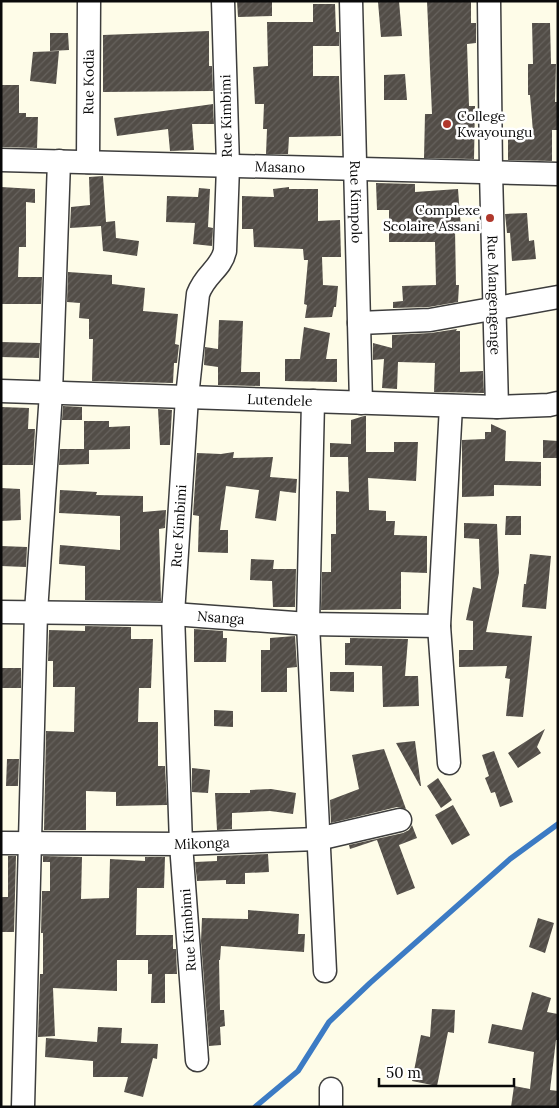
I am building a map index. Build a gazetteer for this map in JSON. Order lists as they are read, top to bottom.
{
  "streets": {
    "street": [
      "Rue Kodia",
      "Rue Kimbimi",
      "Masano",
      "Rue Kimpolo",
      "Rue Mangengenge",
      "Lutendele",
      "Nsanga",
      "Mikonga"
    ]
  },
  "crossings": [
    ["Rue Kodia", "Masano"],
    ["Rue Kimbimi", "Masano"],
    ["Rue Kimbimi", "Lutendele"],
    ["Rue Kimbimi", "Nsanga"],
    ["Rue Kimbimi", "Mikonga"],
    ["Masano", "Rue Kimpolo"],
    ["Masano", "Rue Mangengenge"],
    ["Rue Kimpolo", "Lutendele"],
    ["Rue Mangengenge", "Lutendele"]
  ],
  "places": ["College Kwayoungu", "Complexe Scolaire Assani"],
  "scale_bar": "50 m"
}
